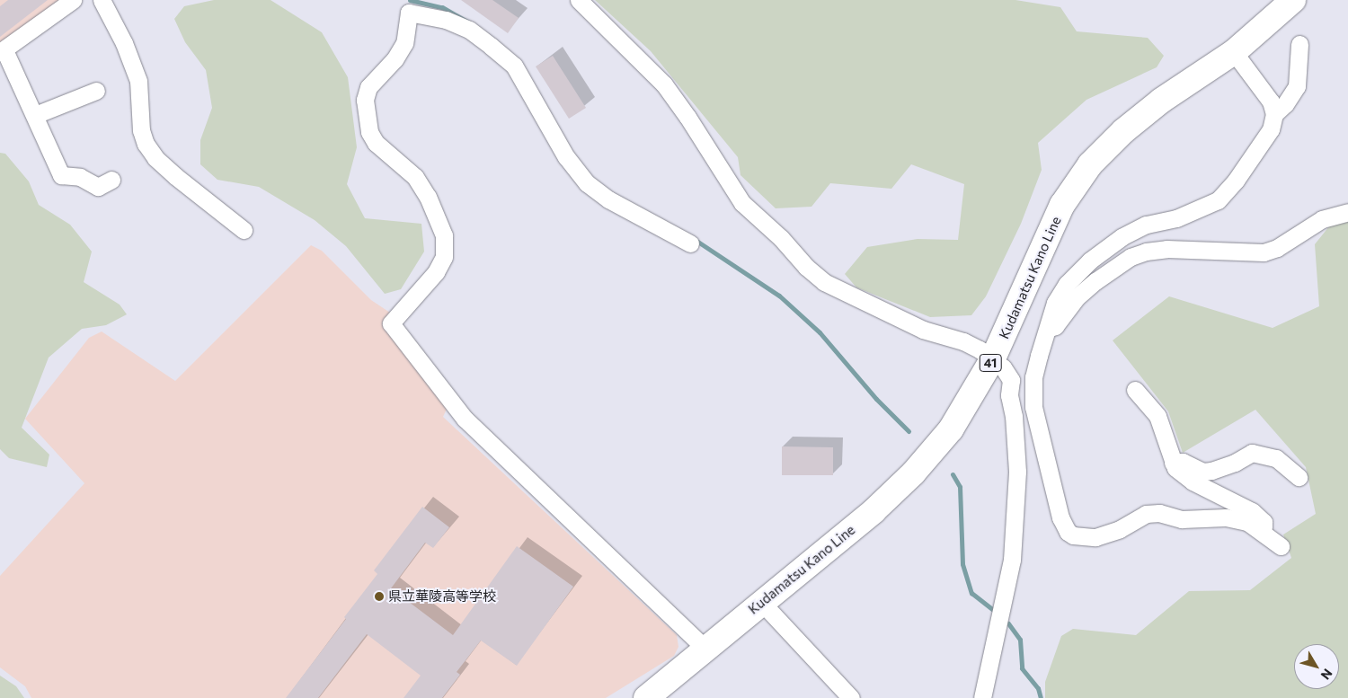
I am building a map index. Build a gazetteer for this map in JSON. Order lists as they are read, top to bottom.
{
  "streets": {
    "main road": ["Kudamatsu Kano Line", "41"]
  },
  "places": ["県立華陵高等学校"],
  "north": "bottom right"
}
